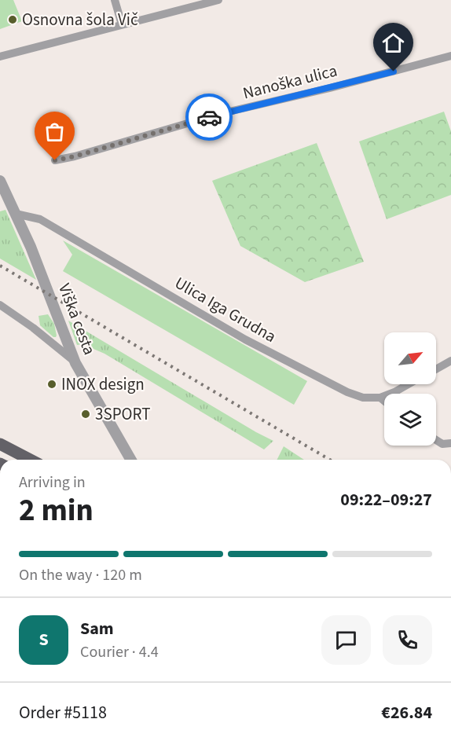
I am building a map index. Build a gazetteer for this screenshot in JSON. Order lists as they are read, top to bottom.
{
  "streets": {
    "street": ["Nanoška ulica", "Ulica Iga Grudna", "Viška cesta"]
  },
  "crossings": [
    ["Ulica Iga Grudna", "Viška cesta"]
  ],
  "places": ["Osnovna šola Vič", "INOX design", "3SPORT"],
  "north": "top right",
  "page": {
    "heading": ["2 min", "Arriving in", "09:22–09:27"],
    "panel": [
      "Sam",
      "Courier · 4.4",
      "Order #5118",
      "€26.84"
    ],
    "bar": "On the way · 120 m",
    "round": "S"
  }
}
